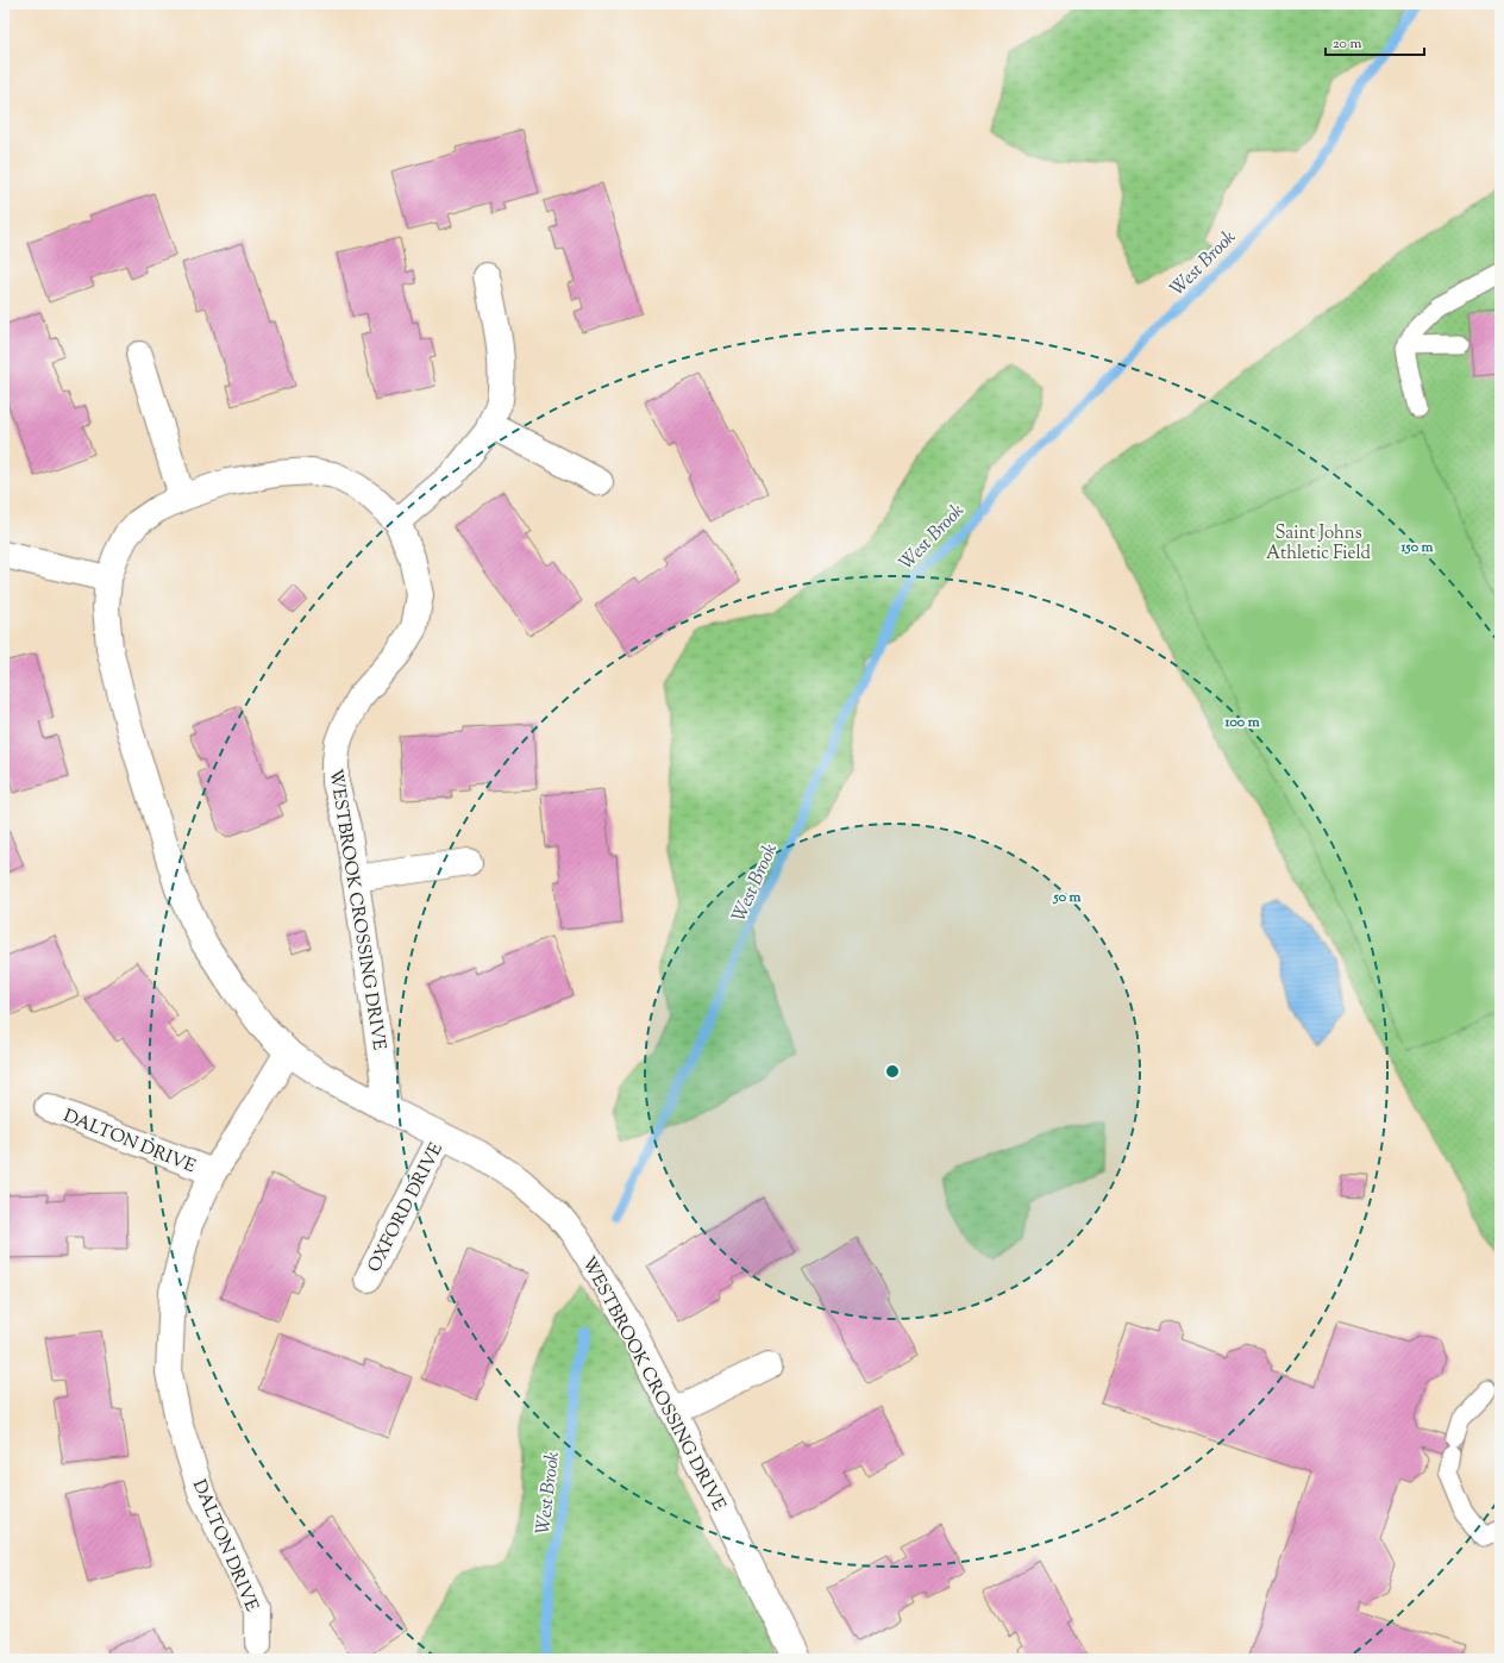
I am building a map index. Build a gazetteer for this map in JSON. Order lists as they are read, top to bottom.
{
  "streets": {
    "street": ["WESTBROOK CROSSING DRIVE", "DALTON DRIVE", "OXFORD DRIVE"]
  },
  "crossings": [
    ["WESTBROOK CROSSING DRIVE", "DALTON DRIVE"],
    ["WESTBROOK CROSSING DRIVE", "OXFORD DRIVE"]
  ],
  "water": ["West Brook"],
  "parks": ["Saint Johns Athletic Field"],
  "scale_bar": "20 m",
  "rings": ["150 m", "100 m", "50 m"]
}
